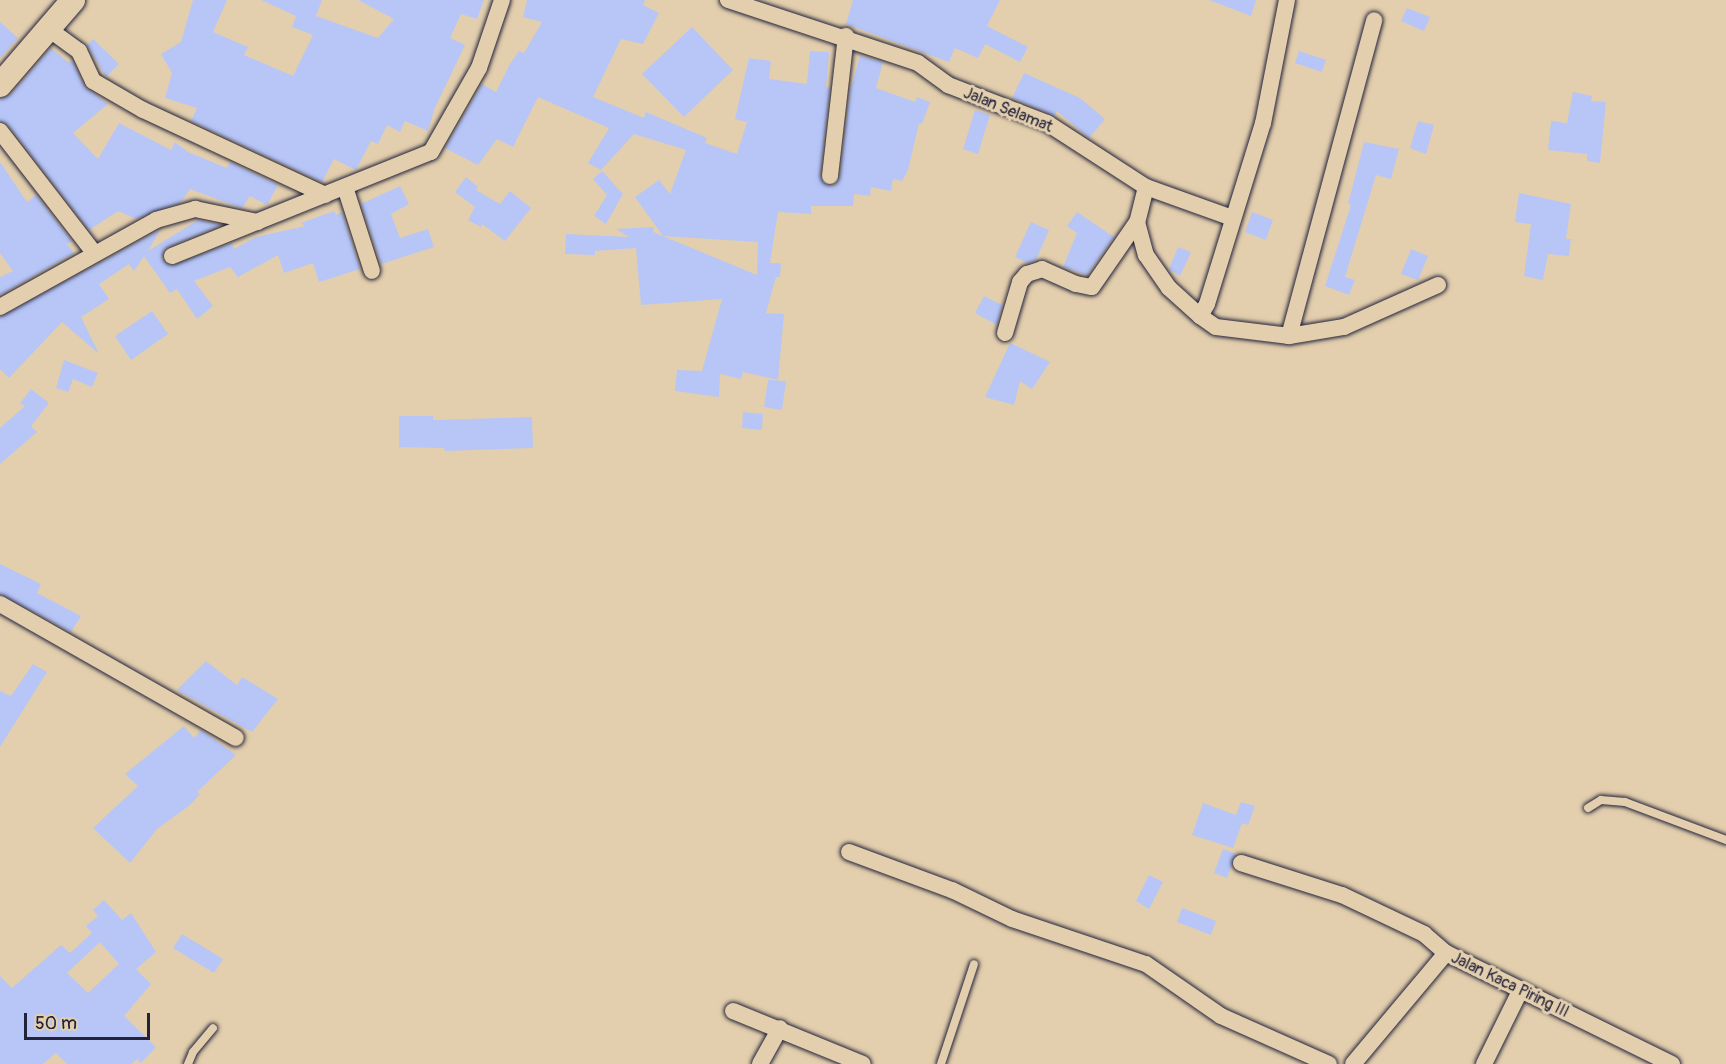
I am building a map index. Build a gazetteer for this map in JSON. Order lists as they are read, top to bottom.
{
  "streets": {
    "street": ["Jalan Selamat", "Jalan Kaca Piring III"]
  },
  "scale_bar": "50 m"
}
